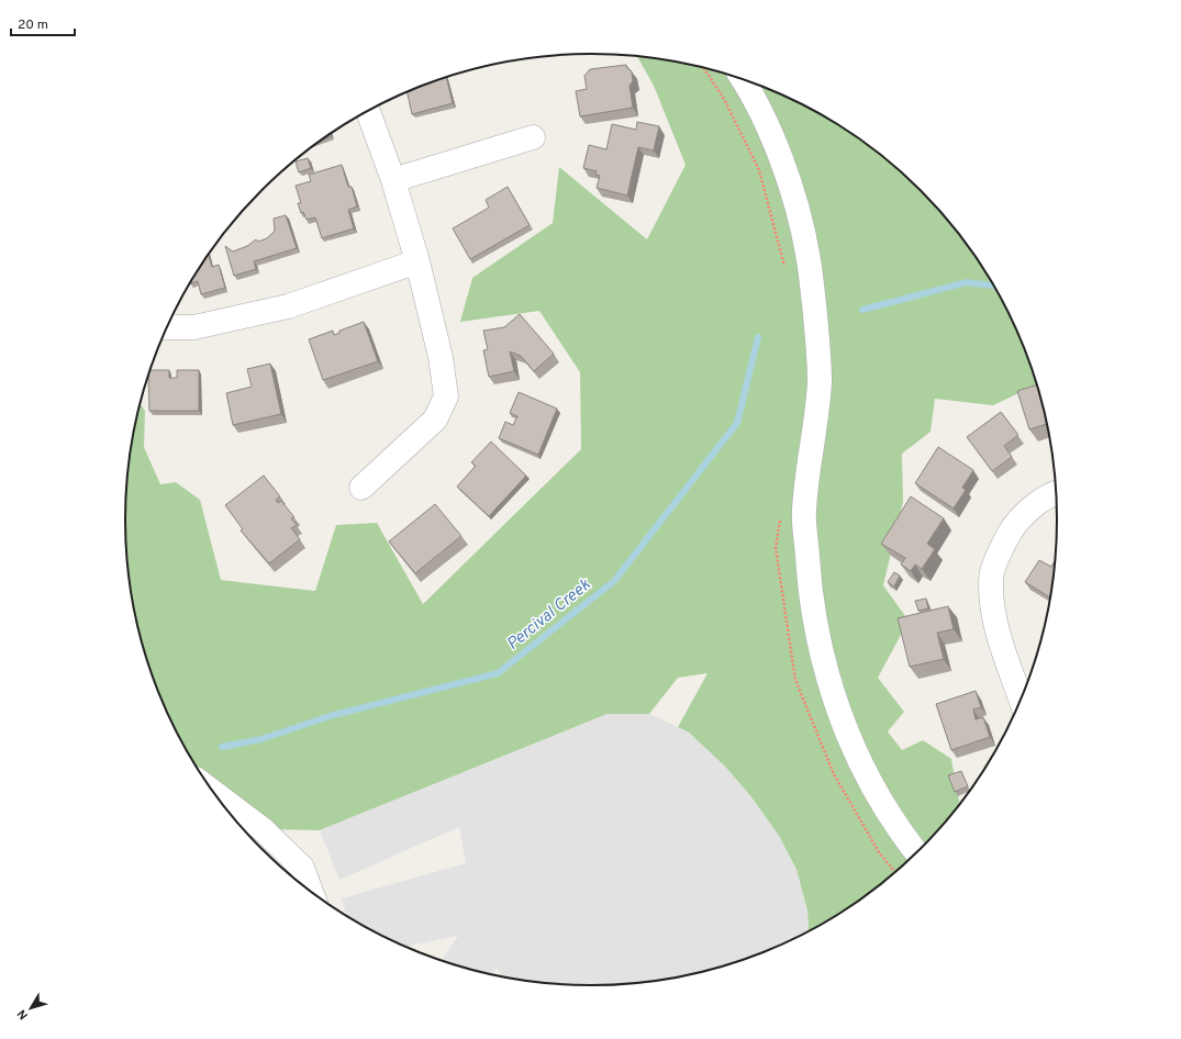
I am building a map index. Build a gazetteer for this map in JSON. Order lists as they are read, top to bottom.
{
  "water": ["Percival Creek"],
  "scale_bar": "20 m",
  "north": "bottom left"
}
